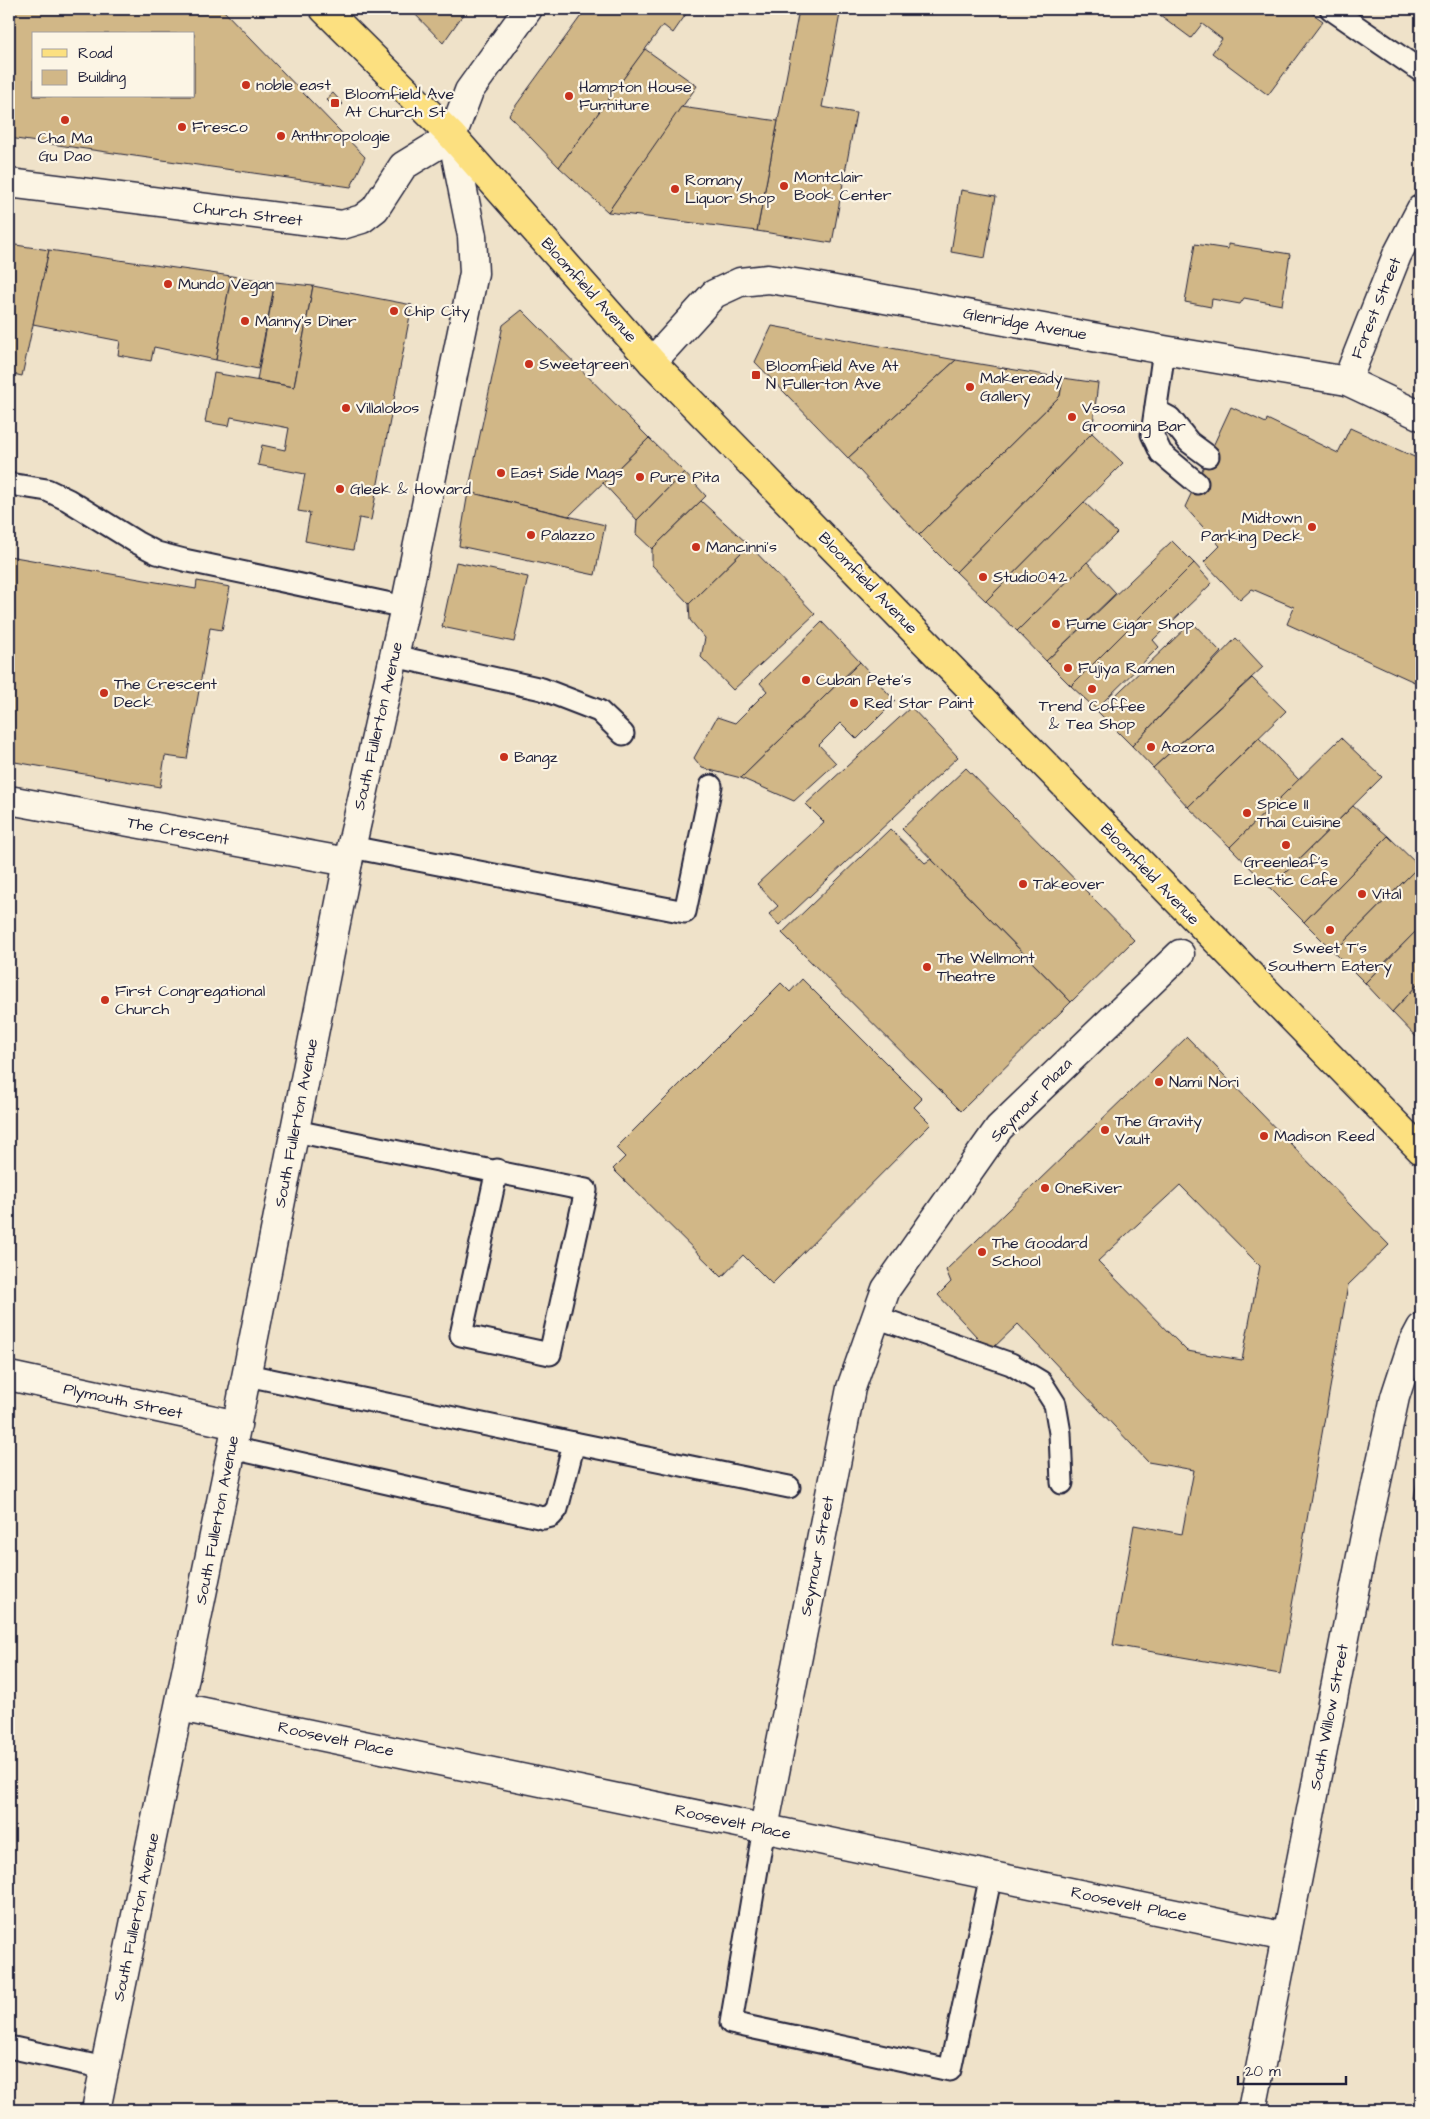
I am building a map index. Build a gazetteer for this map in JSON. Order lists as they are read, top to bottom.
{
  "streets": {
    "main road": ["Bloomfield Avenue"],
    "street": [
      "Church Street",
      "Forest Street",
      "Glenridge Avenue",
      "South Fullerton Avenue",
      "The Crescent",
      "Seymour Plaza",
      "Plymouth Street",
      "Seymour Street",
      "South Willow Street",
      "Roosevelt Place"
    ]
  },
  "crossings": [
    ["Church Street", "Bloomfield Avenue"],
    ["Church Street", "South Fullerton Avenue"],
    ["Bloomfield Avenue", "Glenridge Avenue"],
    ["Bloomfield Avenue", "South Fullerton Avenue"],
    ["Forest Street", "Glenridge Avenue"],
    ["South Fullerton Avenue", "The Crescent"],
    ["South Fullerton Avenue", "Plymouth Street"],
    ["South Fullerton Avenue", "Roosevelt Place"],
    ["Seymour Plaza", "Seymour Street"],
    ["Seymour Street", "Roosevelt Place"],
    ["South Willow Street", "Roosevelt Place"]
  ],
  "places": {
    "other": [
      "noble east",
      "Hampton House Furniture",
      "Cha Ma Gu Dao",
      "Fresco",
      "Anthropologie",
      "Montclair Book Center",
      "Romany Liquor Shop",
      "Mundo Vegan",
      "Chip City",
      "Manny's Diner",
      "Sweetgreen",
      "Makeready Gallery",
      "Villalobos",
      "Vsosa Grooming Bar",
      "East Side Mags",
      "Pure Pita",
      "Gleek & Howard",
      "Midtown Parking Deck",
      "Palazzo",
      "Mancinni's",
      "Studio042",
      "Fume Cigar Shop",
      "Fujiya Ramen",
      "Cuban Pete's",
      "Trend Coffee & Tea Shop",
      "The Crescent Deck",
      "Red Star Paint",
      "Aozora",
      "Bangz",
      "Spice II Thai Cuisine",
      "Greenleaf's Eclectic Cafe",
      "Takeover",
      "Vital",
      "Sweet T’s Southern Eatery",
      "The Wellmont Theatre",
      "First Congregational Church",
      "Nami Nori",
      "The Gravity Vault",
      "Madison Reed",
      "OneRiver",
      "The Goodard School"
    ],
    "transit": ["Bloomfield Ave At Church St", "Bloomfield Ave At N Fullerton Ave"]
  },
  "legend": ["Road", "Building"],
  "scale_bar": "20 m"
}
